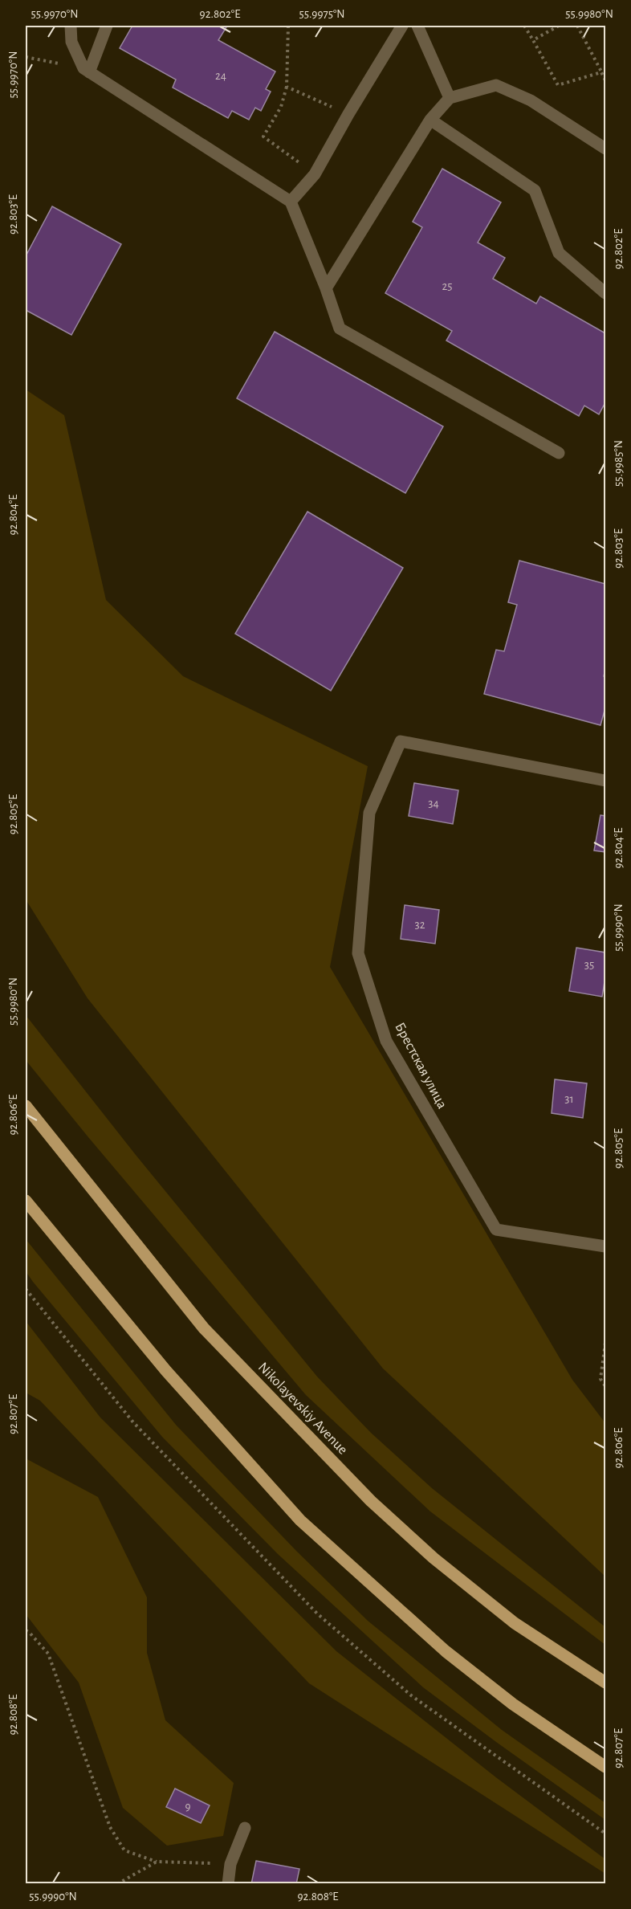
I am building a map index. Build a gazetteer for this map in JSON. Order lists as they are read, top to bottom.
{
  "streets": {
    "main road": ["Nikolayevskiy Avenue"],
    "street": ["Брестская улица"]
  },
  "house_numbers": [
    "24",
    "25",
    "34",
    "32",
    "35",
    "31",
    "9"
  ],
  "coordinates": [
    "55.9970°N",
    "92.802°E",
    "55.9975°N",
    "55.9980°N",
    "92.803°E",
    "55.9985°N",
    "92.804°E",
    "92.805°E",
    "55.9990°N",
    "92.806°E",
    "92.807°E",
    "92.808°E"
  ]
}
